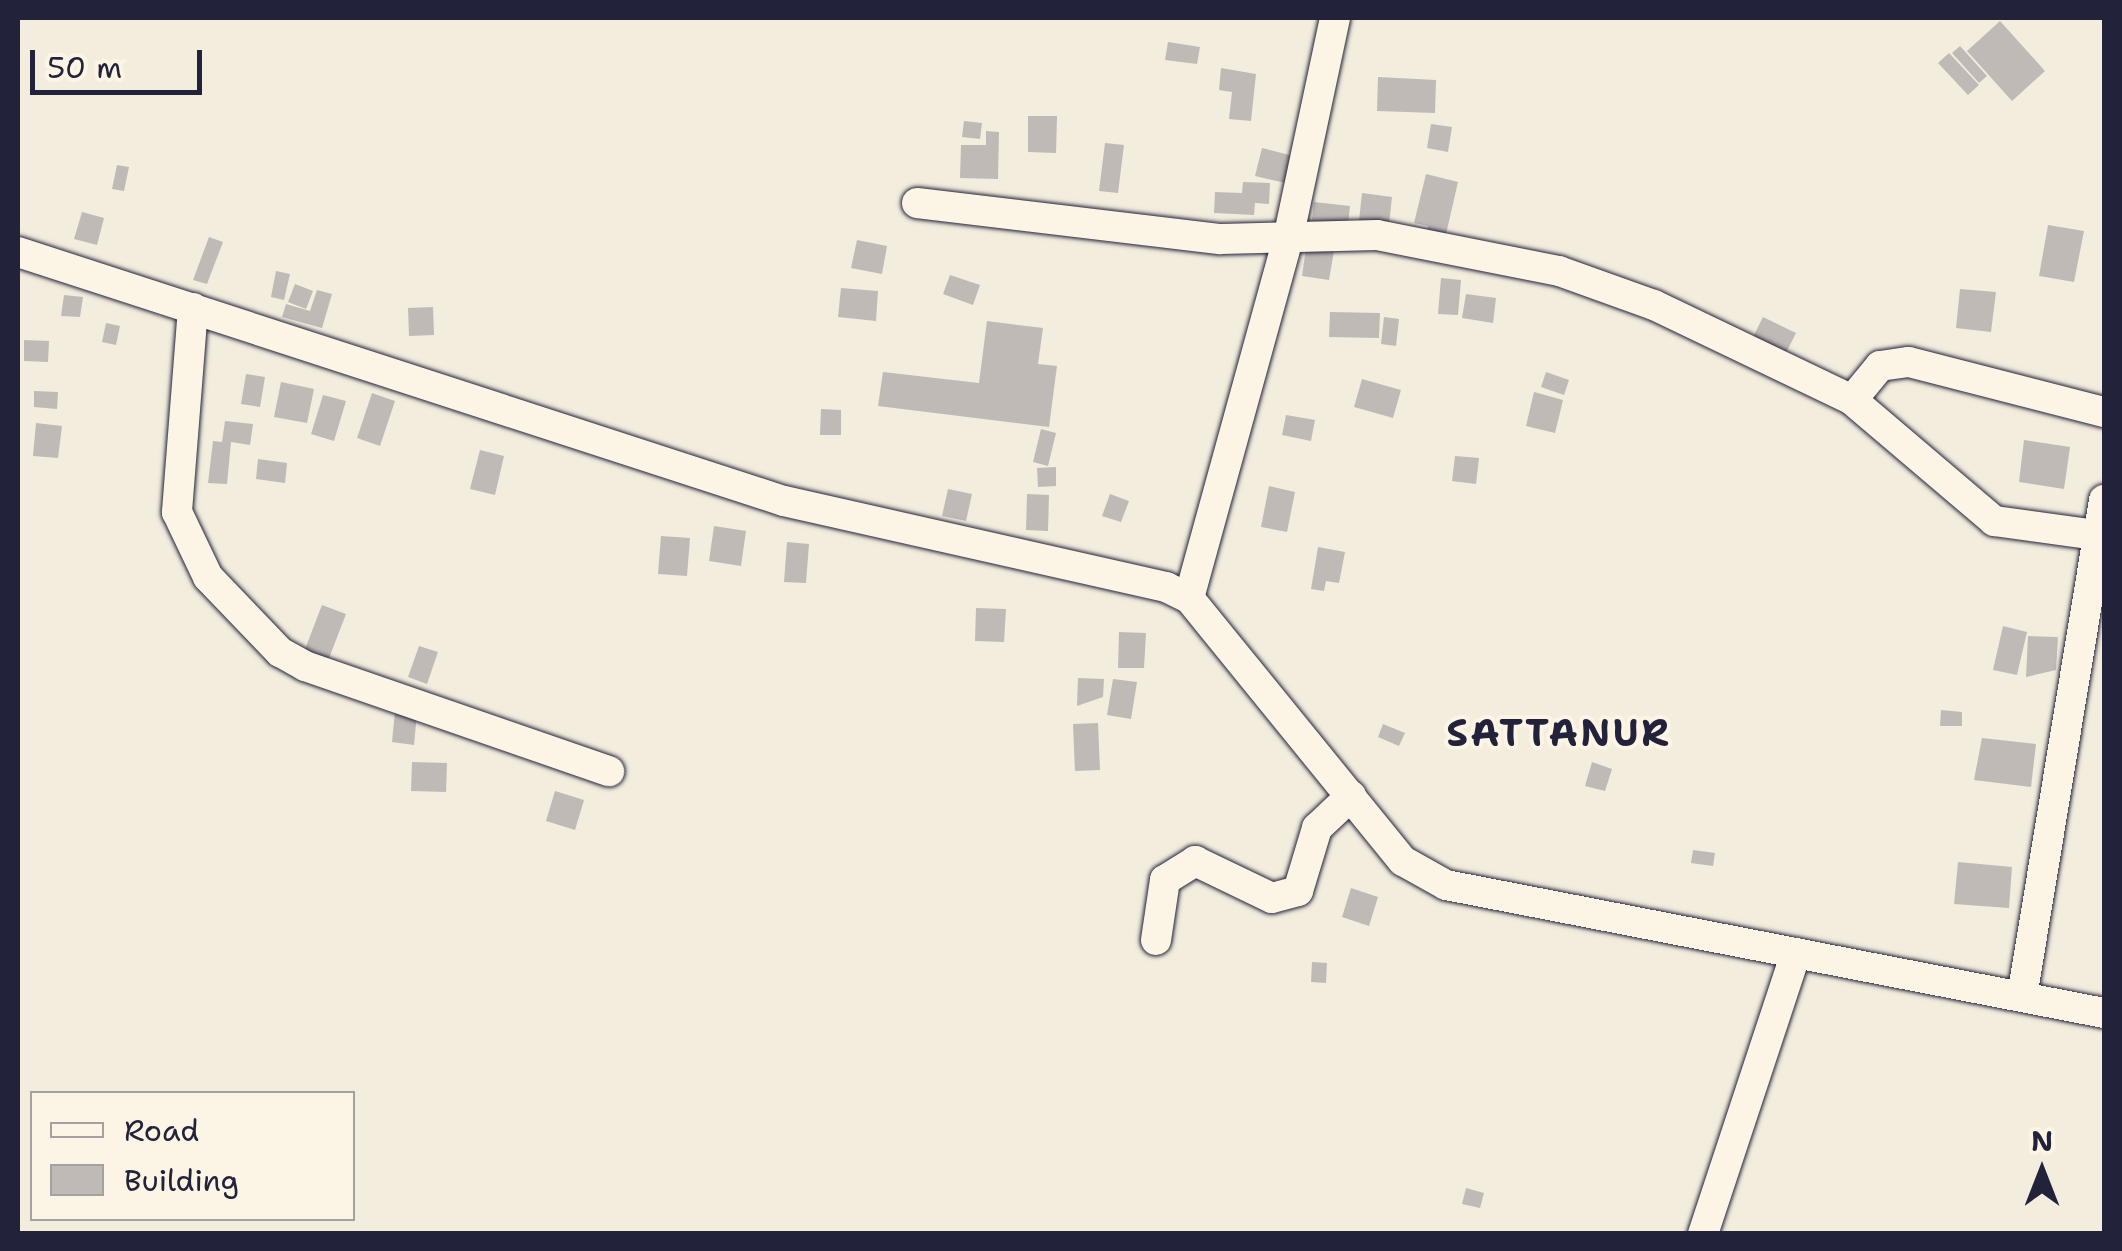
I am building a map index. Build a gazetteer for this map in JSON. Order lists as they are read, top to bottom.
{
  "districts": ["SATTANUR"],
  "legend": ["Road", "Building"],
  "scale_bar": "50 m",
  "north": "top"
}
